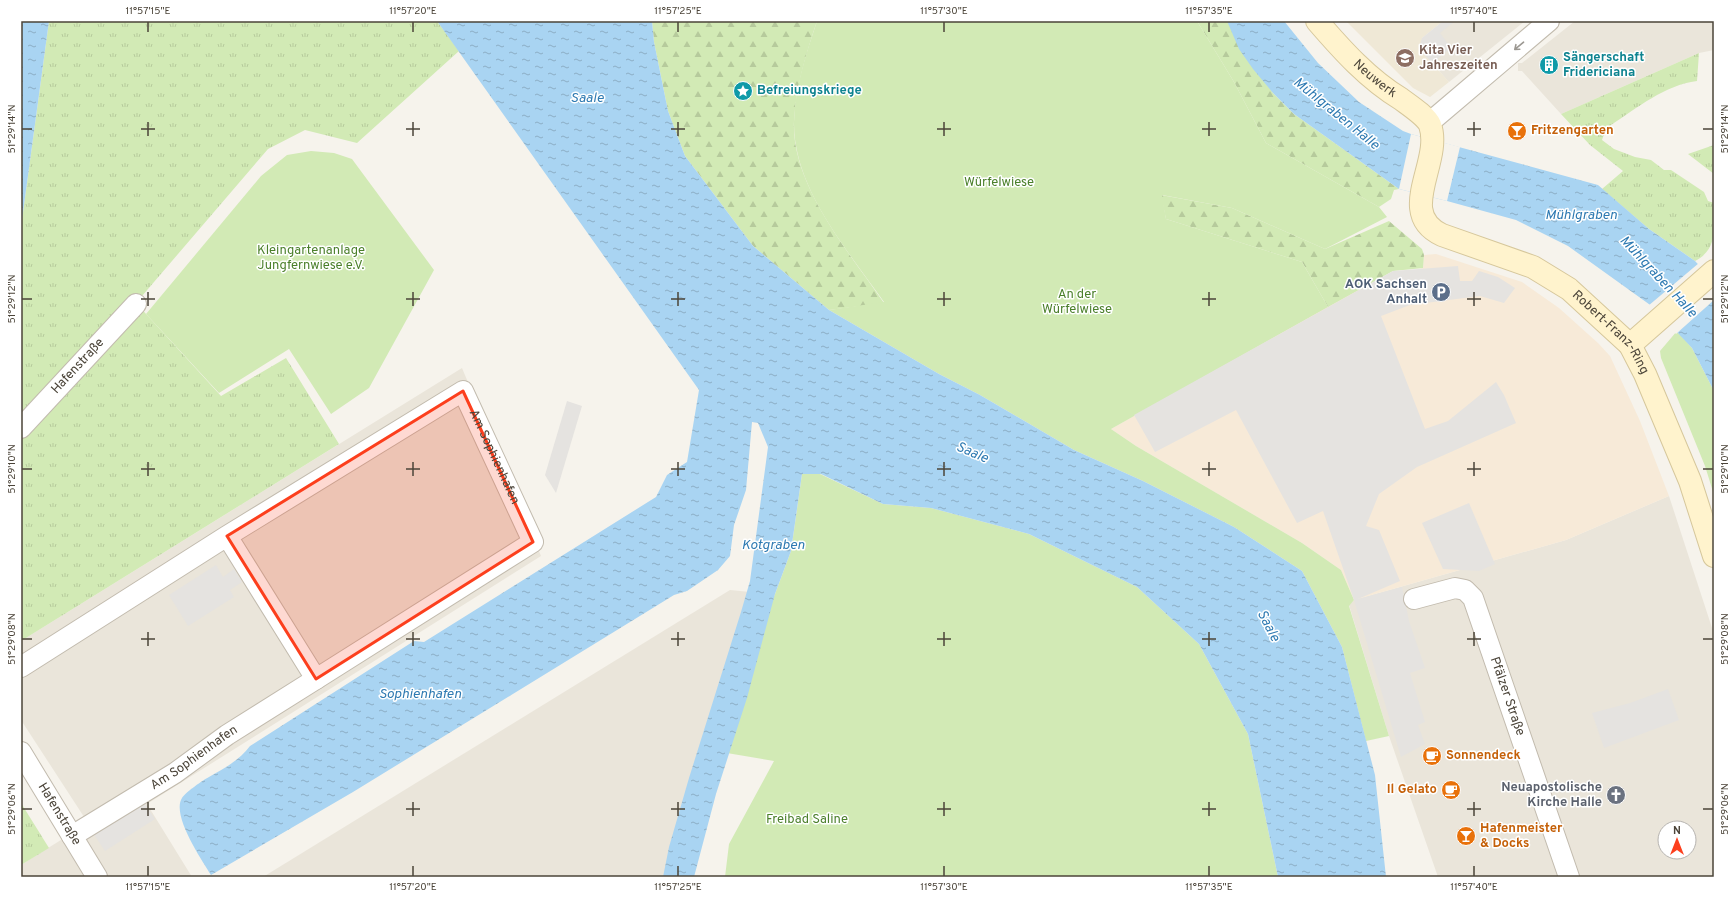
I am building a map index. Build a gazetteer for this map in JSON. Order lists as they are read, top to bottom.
{
  "streets": {
    "street": [
      "Neuwerk",
      "Robert-Franz-Ring",
      "Hafenstraße",
      "Am Sophienhafen",
      "Pfälzer Straße"
    ]
  },
  "crossings": [
    ["Neuwerk", "Robert-Franz-Ring"],
    ["Hafenstraße", "Am Sophienhafen"]
  ],
  "water": [
    "Saale",
    "Mühlgraben Halle",
    "Mühlgraben",
    "Kotgraben",
    "Sophienhafen"
  ],
  "parks": [
    "Würfelwiese",
    "Kleingartenanlage Jungfernwiese e.V.",
    "An der Würfelwiese",
    "Freibad Saline"
  ],
  "places": {
    "school or university": ["Kita Vier Jahreszeiten"],
    "building": ["Sängerschaft Fridericiana"],
    "place": ["Befreiungskriege"],
    "bar": ["Fritzengarten", "Hafenmeister & Docks"],
    "parking": ["AOK Sachsen Anhalt"],
    "cafe": ["Sonnendeck", "Il Gelato"],
    "church": ["Neuapostolische Kirche Halle"]
  },
  "north": "top",
  "coordinates": [
    "11°57'15\"E",
    "11°57'20\"E",
    "11°57'25\"E",
    "11°57'30\"E",
    "11°57'35\"E",
    "11°57'40\"E",
    "51°29'14\"N",
    "51°29'12\"N",
    "51°29'10\"N",
    "51°29'08\"N",
    "51°29'06\"N"
  ]
}
